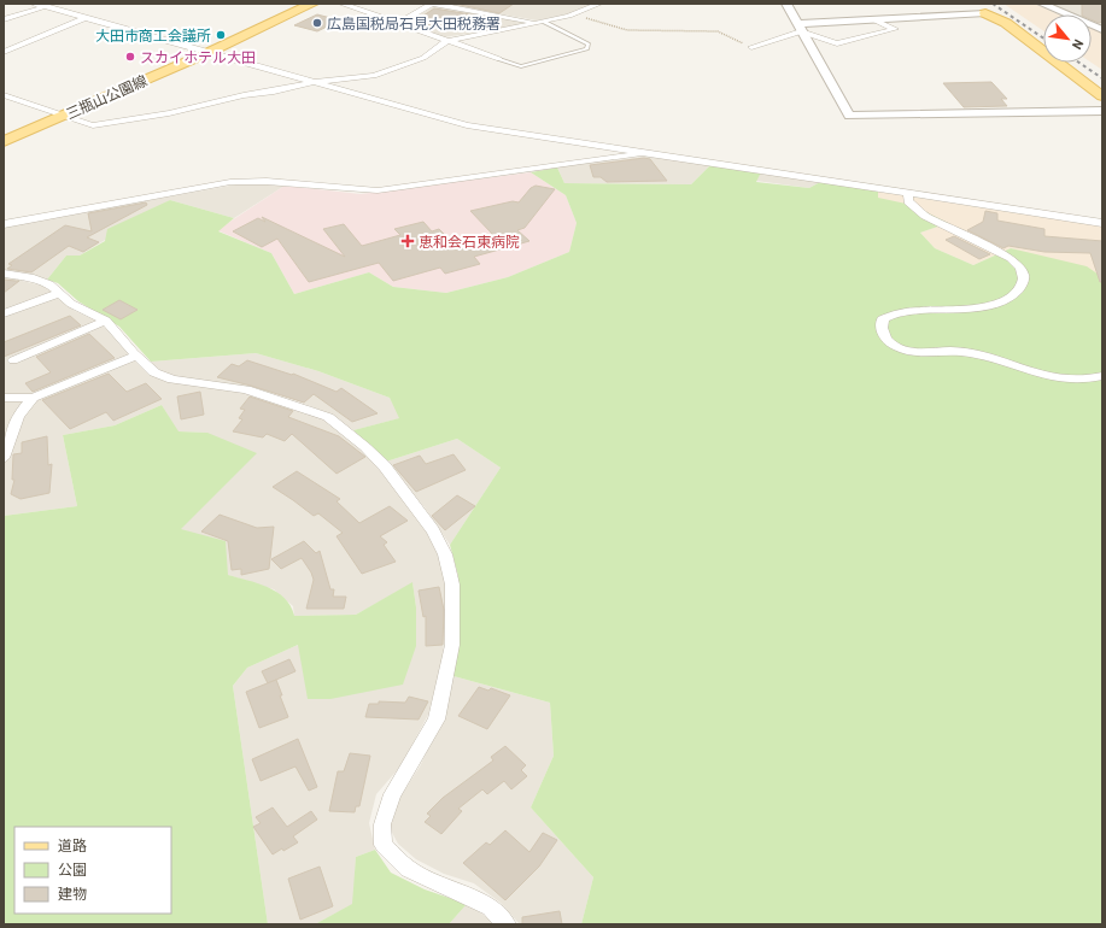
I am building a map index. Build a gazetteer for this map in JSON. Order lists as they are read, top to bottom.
{
  "streets": {
    "main road": ["三瓶山公園線"]
  },
  "places": {
    "other": ["広島国税局石見大田税務署", "大田市商工会議所", "スカイホテル大田"],
    "health": ["恵和会石東病院"]
  },
  "legend": ["道路", "公園", "建物"],
  "north": "bottom right"
}
